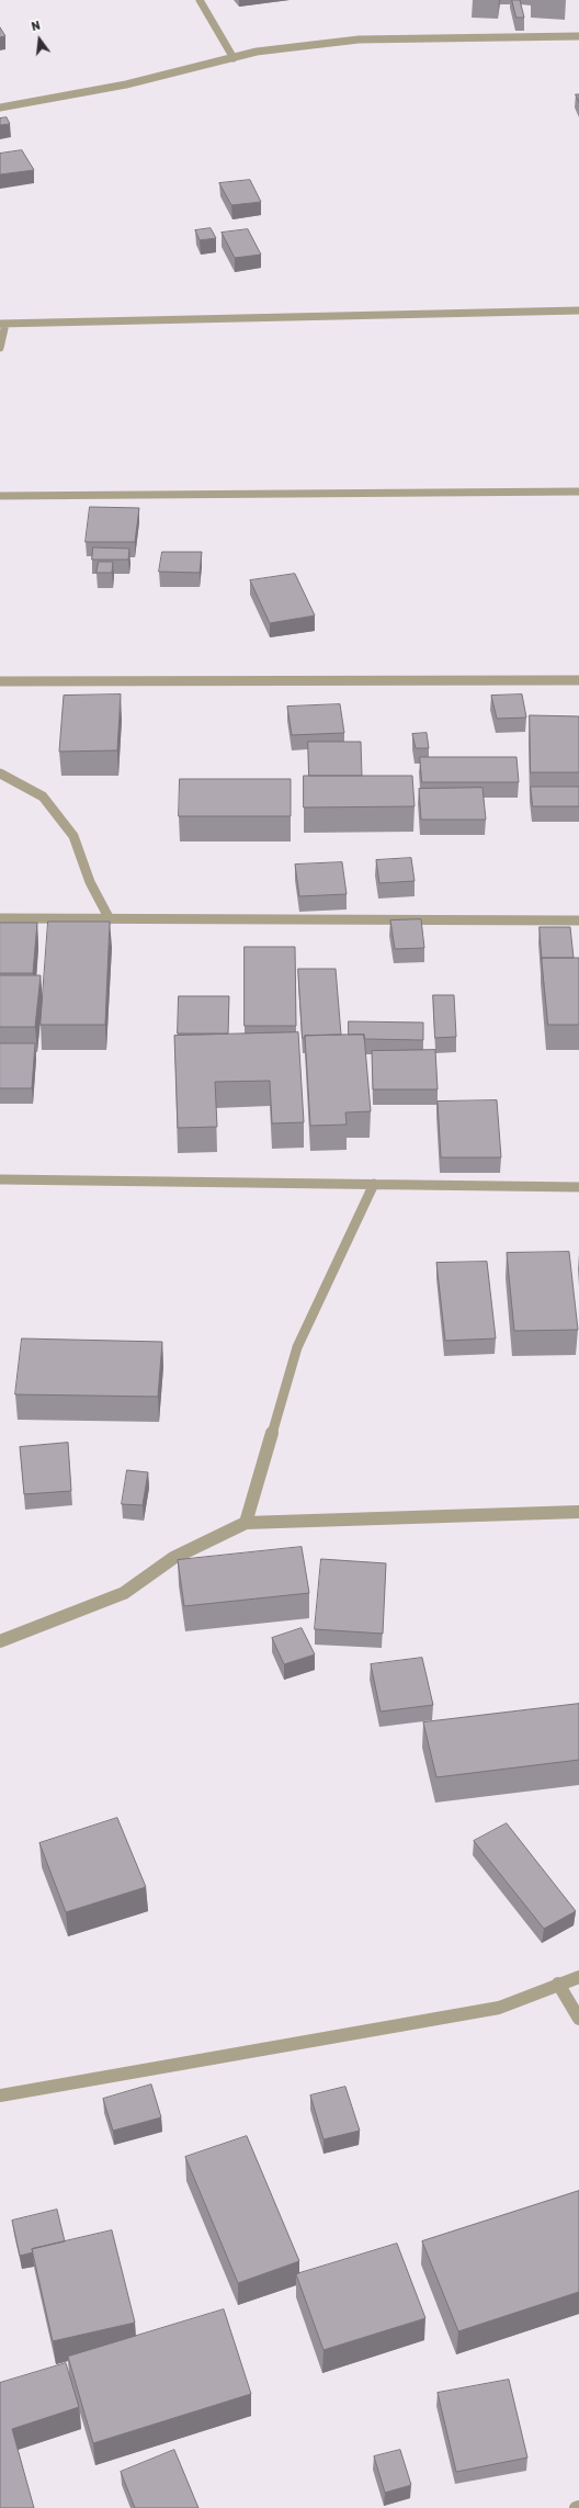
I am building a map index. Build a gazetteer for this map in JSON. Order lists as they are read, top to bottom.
{
  "north": "top"
}
